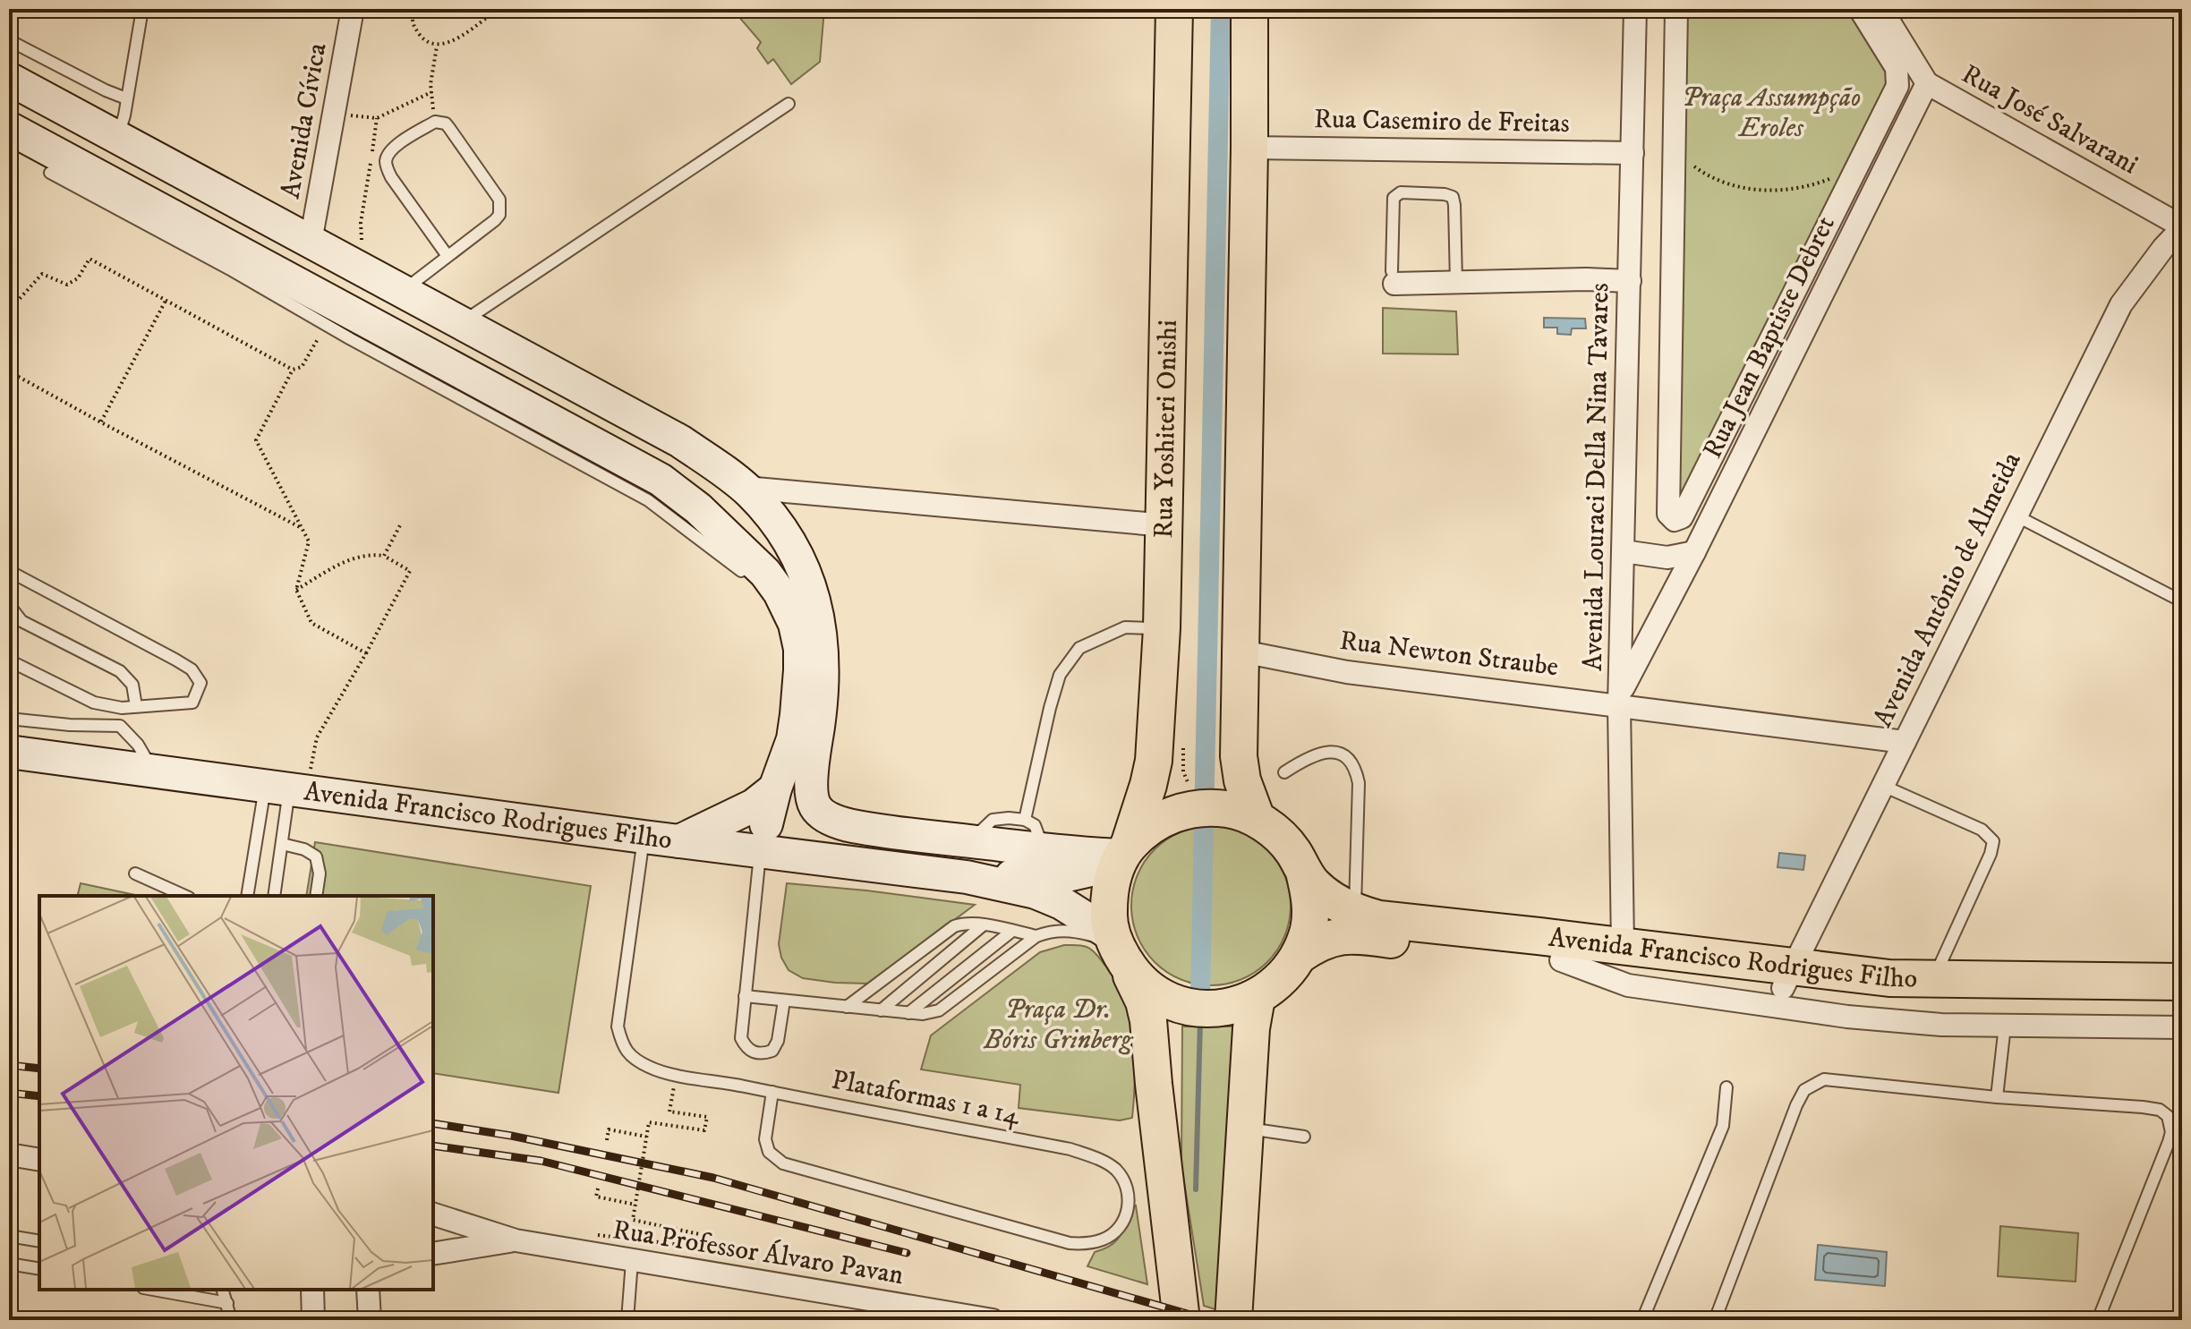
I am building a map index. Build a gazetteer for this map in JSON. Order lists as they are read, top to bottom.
{
  "streets": {
    "main road": ["Rua Yoshiteri Onishi", "Avenida Francisco Rodrigues Filho"],
    "street": [
      "Rua José Salvarani",
      "Avenida Cívica",
      "Rua Casemiro de Freitas",
      "Rua Jean Baptiste Debret",
      "Avenida Louraci Della Nina Tavares",
      "Avenida Antônio de Almeida",
      "Rua Newton Straube",
      "Rua Professor Álvaro Pavan"
    ],
    "lane": ["Plataformas 1 a 14"]
  },
  "crossings": [
    ["Rua José Salvarani", "Rua Jean Baptiste Debret"],
    ["Rua José Salvarani", "Avenida Antônio de Almeida"],
    ["Rua Casemiro de Freitas", "Avenida Louraci Della Nina Tavares"],
    ["Rua Jean Baptiste Debret", "Avenida Louraci Della Nina Tavares"],
    ["Rua Jean Baptiste Debret", "Rua Newton Straube"],
    ["Rua Yoshiteri Onishi", "Avenida Francisco Rodrigues Filho"],
    ["Avenida Louraci Della Nina Tavares", "Rua Newton Straube"],
    ["Avenida Louraci Della Nina Tavares", "Avenida Francisco Rodrigues Filho"],
    ["Avenida Antônio de Almeida", "Rua Newton Straube"],
    ["Avenida Antônio de Almeida", "Avenida Francisco Rodrigues Filho"],
    ["Avenida Francisco Rodrigues Filho", "Plataformas 1 a 14"]
  ],
  "parks": ["Praça Assumpção Eroles", "Praça Dr. Bóris Grinberg"]
}
